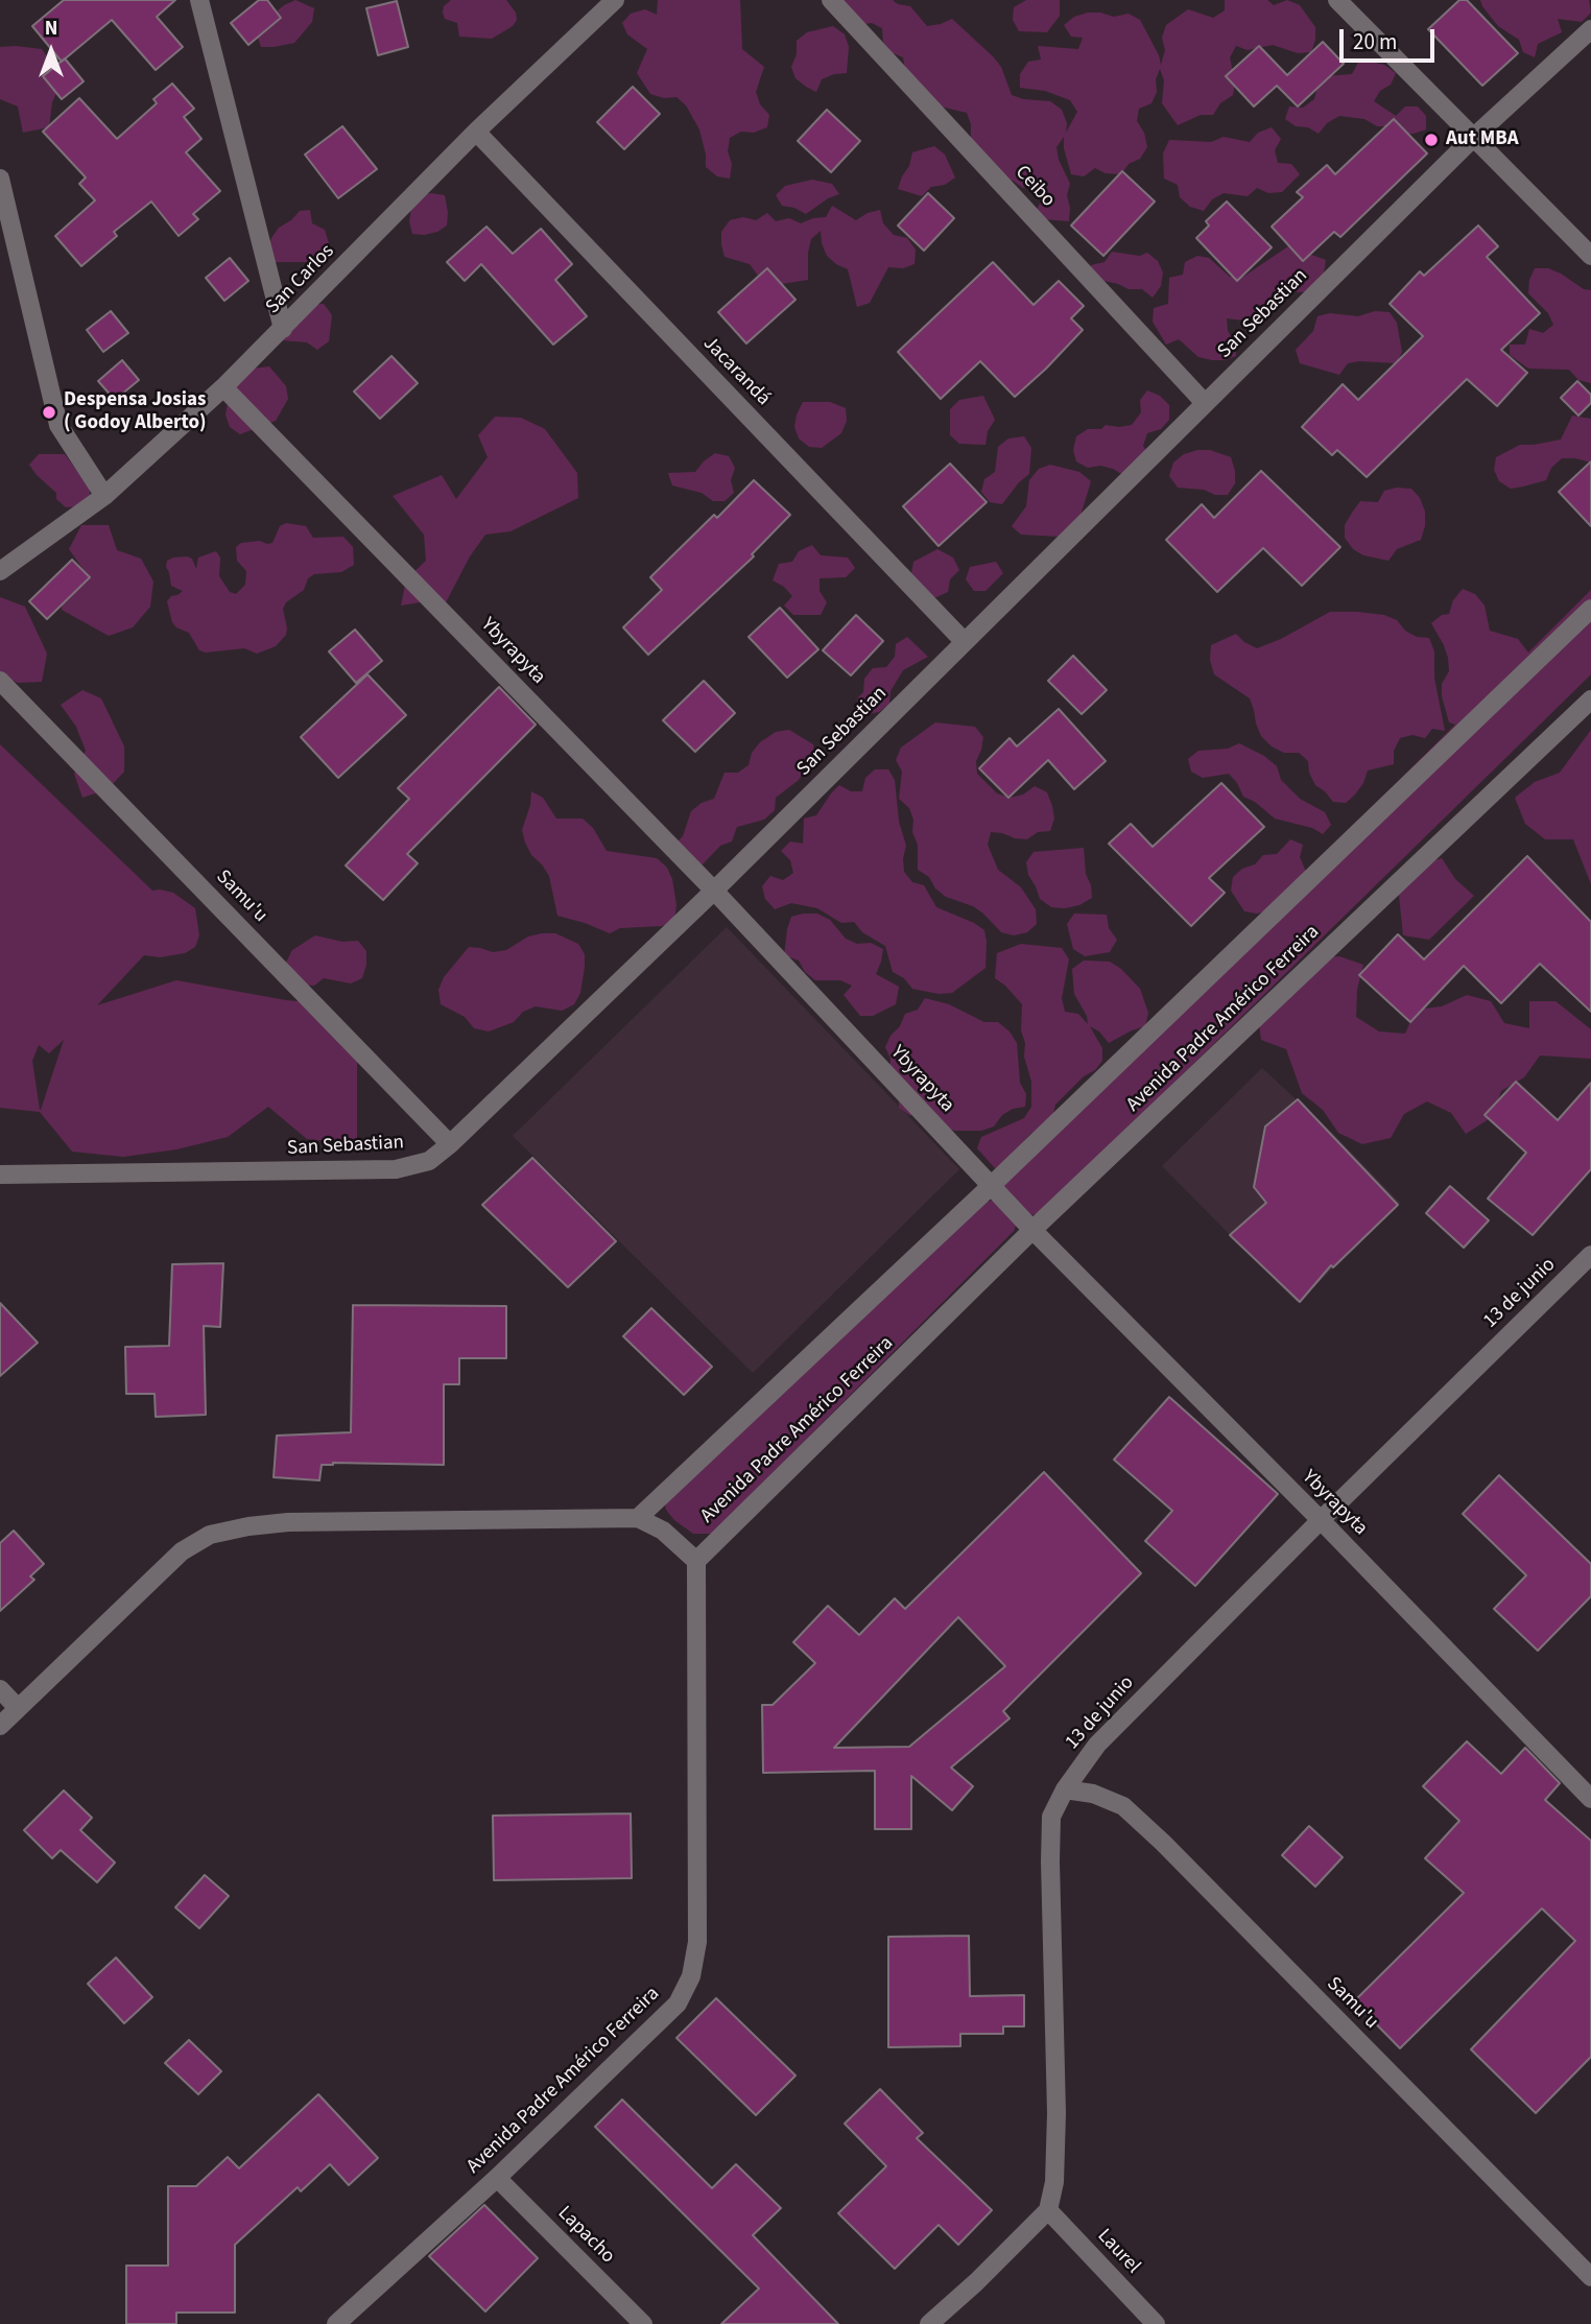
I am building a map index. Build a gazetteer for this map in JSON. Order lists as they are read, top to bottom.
{
  "streets": {
    "street": [
      "Ceibo",
      "San Carlos",
      "San Sebastian",
      "Jacarandá",
      "Ybyrapyta",
      "Samu'u",
      "Avenida Padre Américo Ferreira",
      "13 de junio",
      "Lapacho",
      "Laurel"
    ]
  },
  "crossings": [
    ["Ceibo", "San Sebastian"],
    ["San Carlos", "Jacarandá"],
    ["San Carlos", "Ybyrapyta"],
    ["San Sebastian", "Jacarandá"],
    ["San Sebastian", "Ybyrapyta"],
    ["San Sebastian", "Samu'u"],
    ["Ybyrapyta", "Avenida Padre Américo Ferreira"],
    ["Ybyrapyta", "13 de junio"],
    ["Samu'u", "13 de junio"],
    ["Avenida Padre Américo Ferreira", "Lapacho"],
    ["13 de junio", "Laurel"]
  ],
  "places": ["Aut MBA", "Despensa Josias ( Godoy Alberto)"],
  "scale_bar": "20 m",
  "north": "top"
}
